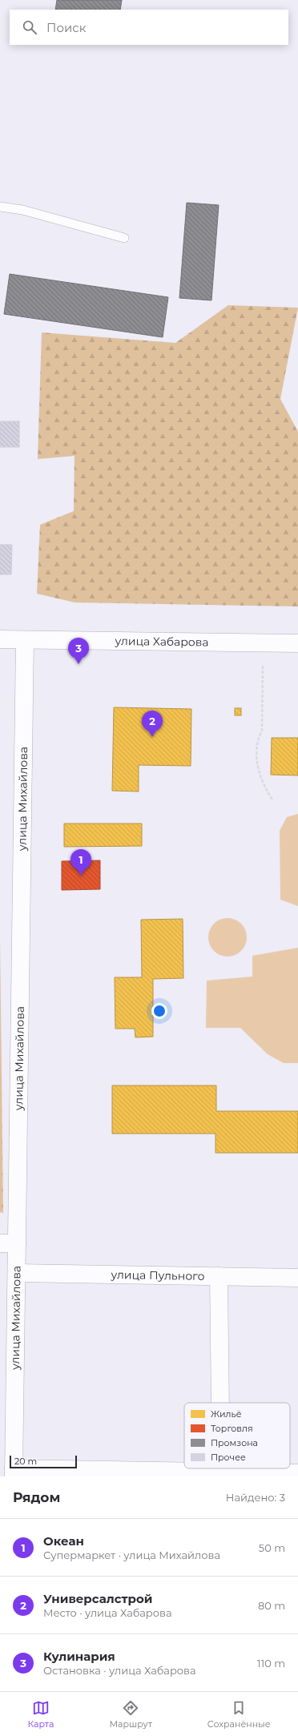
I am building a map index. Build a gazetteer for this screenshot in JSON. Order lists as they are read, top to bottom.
{
  "streets": {
    "street": ["улица Хабарова", "улица Михайлова", "улица Пульного"]
  },
  "crossings": [
    ["улица Хабарова", "улица Михайлова"],
    ["улица Михайлова", "улица Пульного"]
  ],
  "legend": [
    "Жильё",
    "Торговля",
    "Промзона",
    "Прочее"
  ],
  "scale_bar": "20 m",
  "page": {
    "search": "Поиск",
    "pins": ["3", "2", "1"],
    "scale": "20 m",
    "heading": ["Рядом", "Найдено: 3"],
    "list": [
      {
        "mark": "1",
        "name": "Океан",
        "note": "Супермаркет · улица Михайлова",
        "value": "50 m"
      },
      {
        "mark": "2",
        "name": "Универсалстрой",
        "note": "Место · улица Хабарова",
        "value": "80 m"
      },
      {
        "mark": "3",
        "name": "Кулинария",
        "note": "Остановка · улица Хабарова",
        "value": "110 m"
      }
    ],
    "nav": ["Карта", "Маршрут", "Сохранённые"]
  }
}
